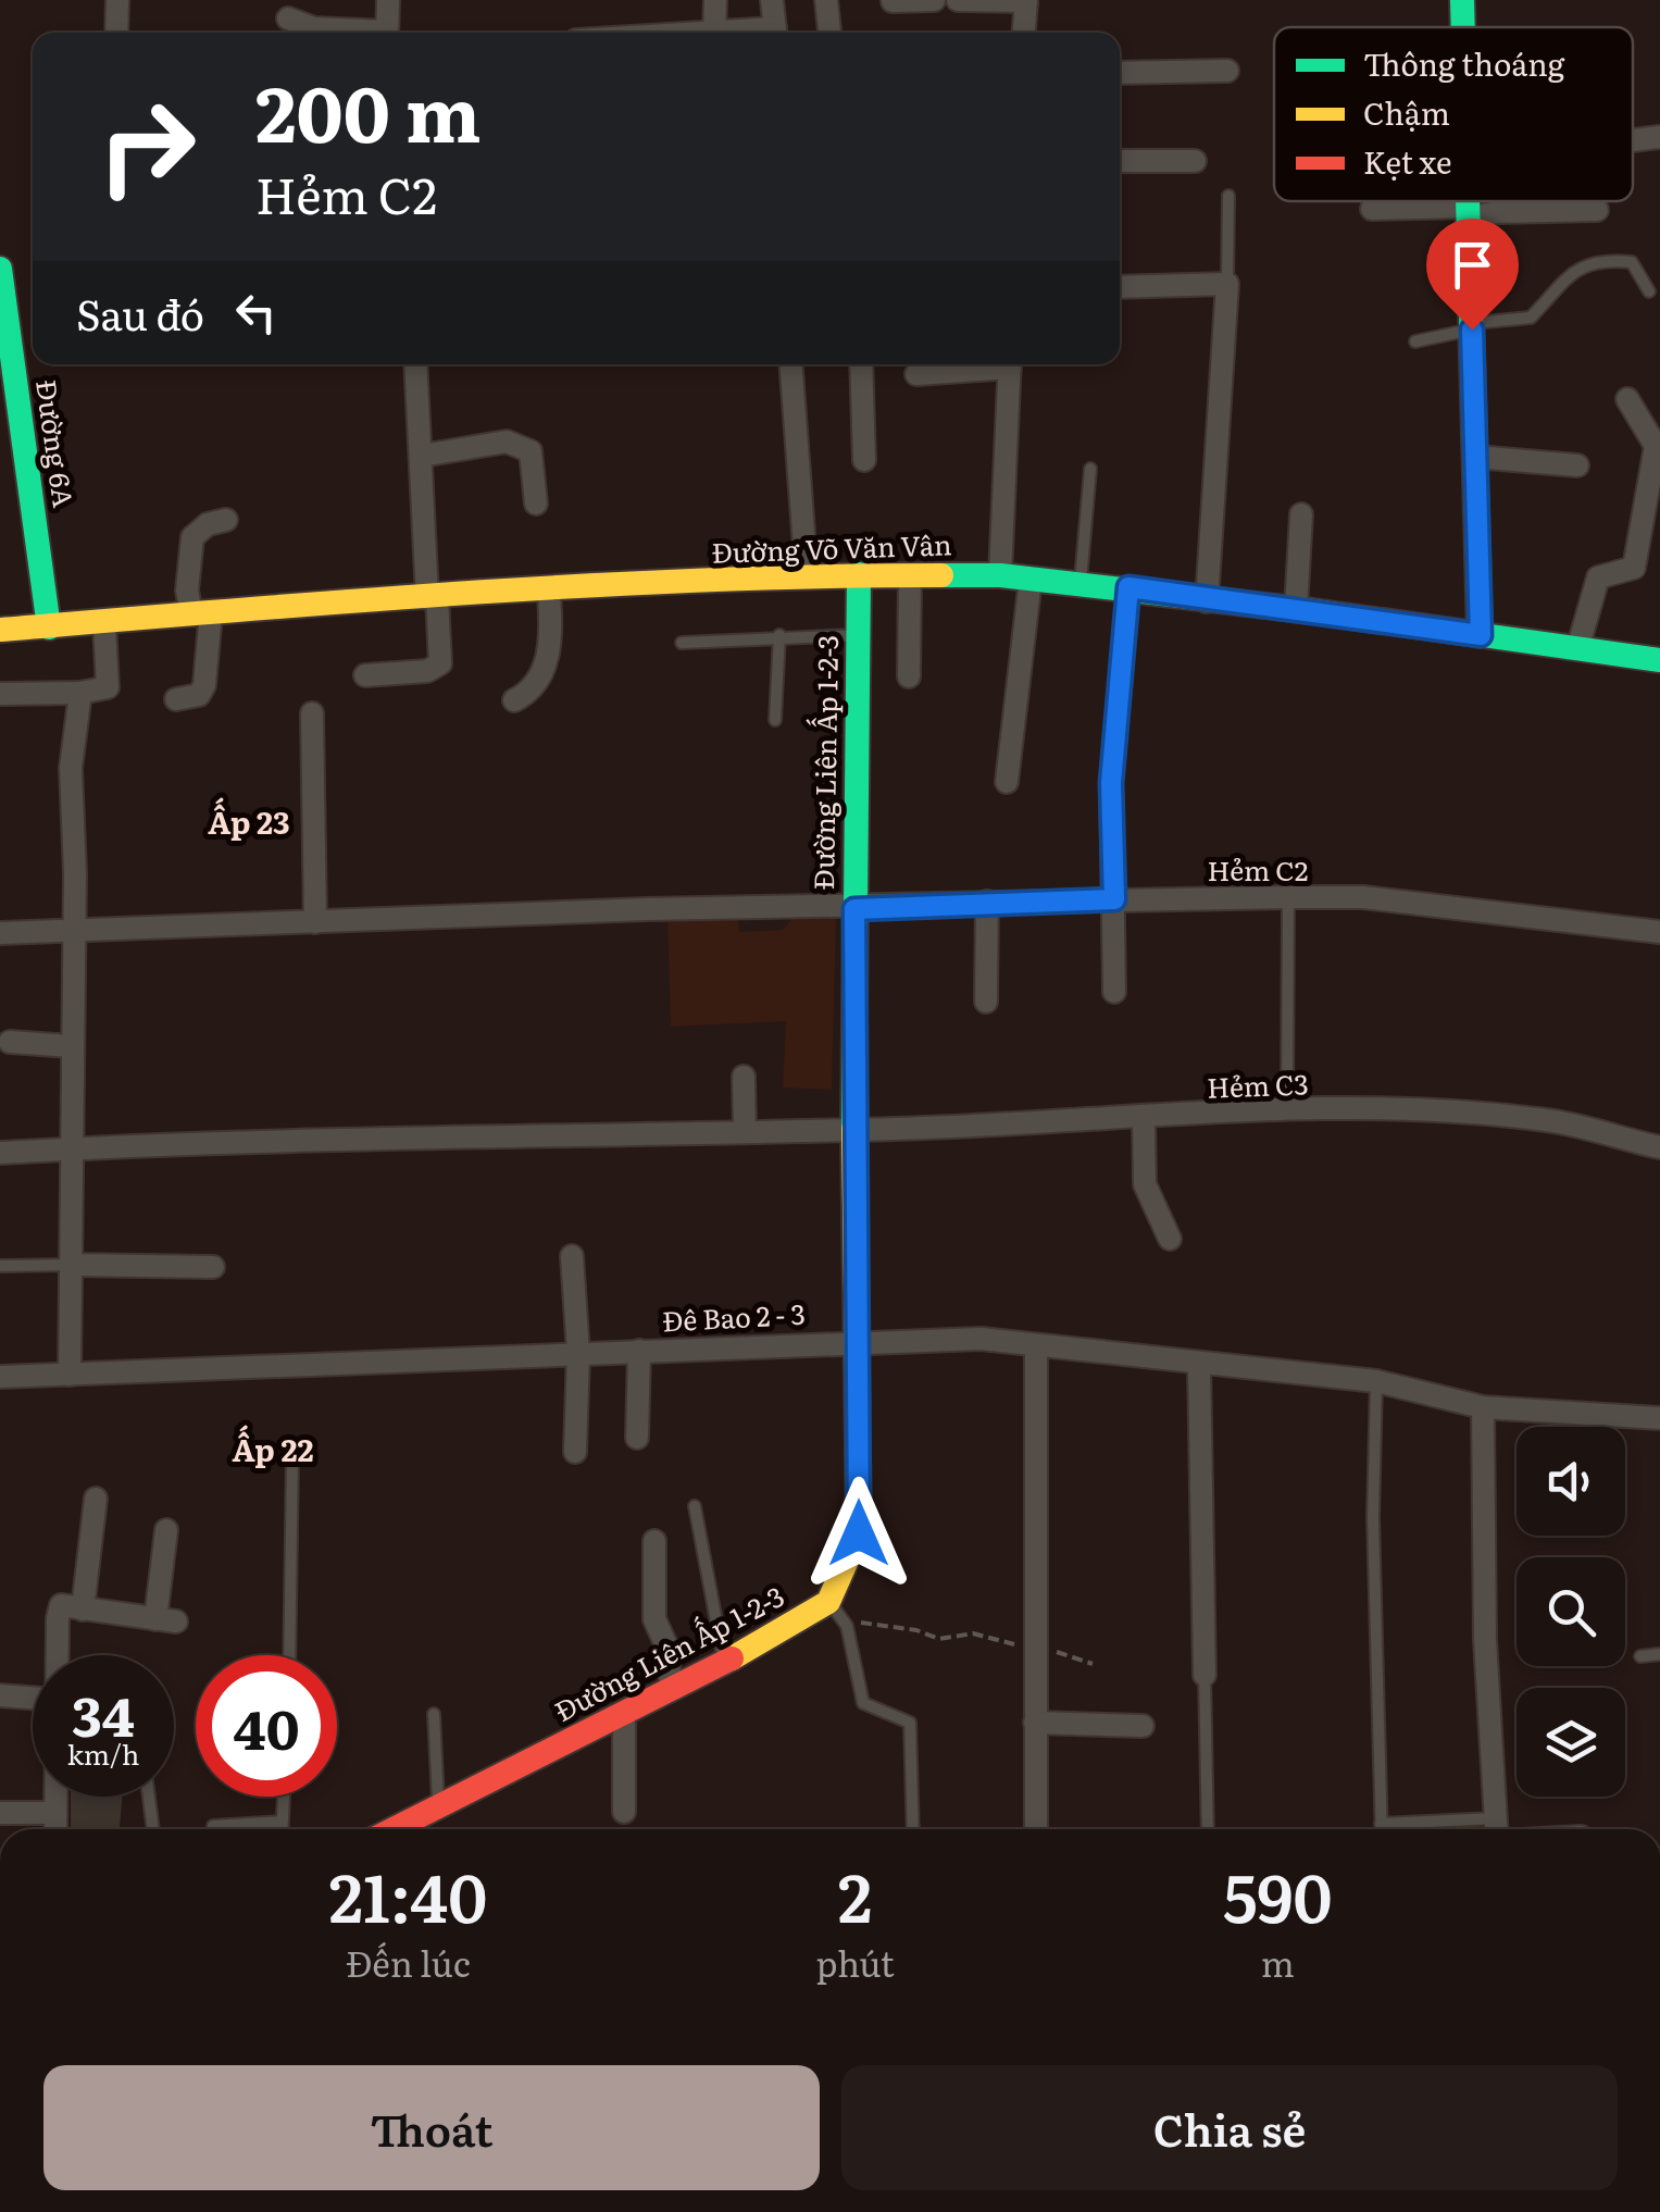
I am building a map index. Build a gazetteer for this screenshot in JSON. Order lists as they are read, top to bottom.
{
  "streets": {
    "street": [
      "Đường 6A",
      "Đường Võ Văn Vân",
      "Đường Liên Ấp 1-2-3",
      "Hẻm C2",
      "Hẻm C3",
      "Đê Bao 2 - 3"
    ]
  },
  "crossings": [
    ["Đường 6A", "Đường Võ Văn Vân"],
    ["Đường Võ Văn Vân", "Đường Liên Ấp 1-2-3"],
    ["Đường Liên Ấp 1-2-3", "Hẻm C2"],
    ["Đường Liên Ấp 1-2-3", "Hẻm C3"],
    ["Đường Liên Ấp 1-2-3", "Đê Bao 2 - 3"]
  ],
  "districts": ["Ấp 23", "Ấp 22"],
  "legend": ["Thông thoáng", "Chậm", "Kẹt xe"],
  "page": {
    "turn": ["200 m", "Hẻm C2"],
    "then": "Sau đó",
    "speed": "34 km/h",
    "limit": "40",
    "eta": [
      "21:40",
      "Đến lúc",
      "2",
      "phút",
      "590",
      "m"
    ],
    "buttons": ["Thoát", "Chia sẻ"]
  }
}
